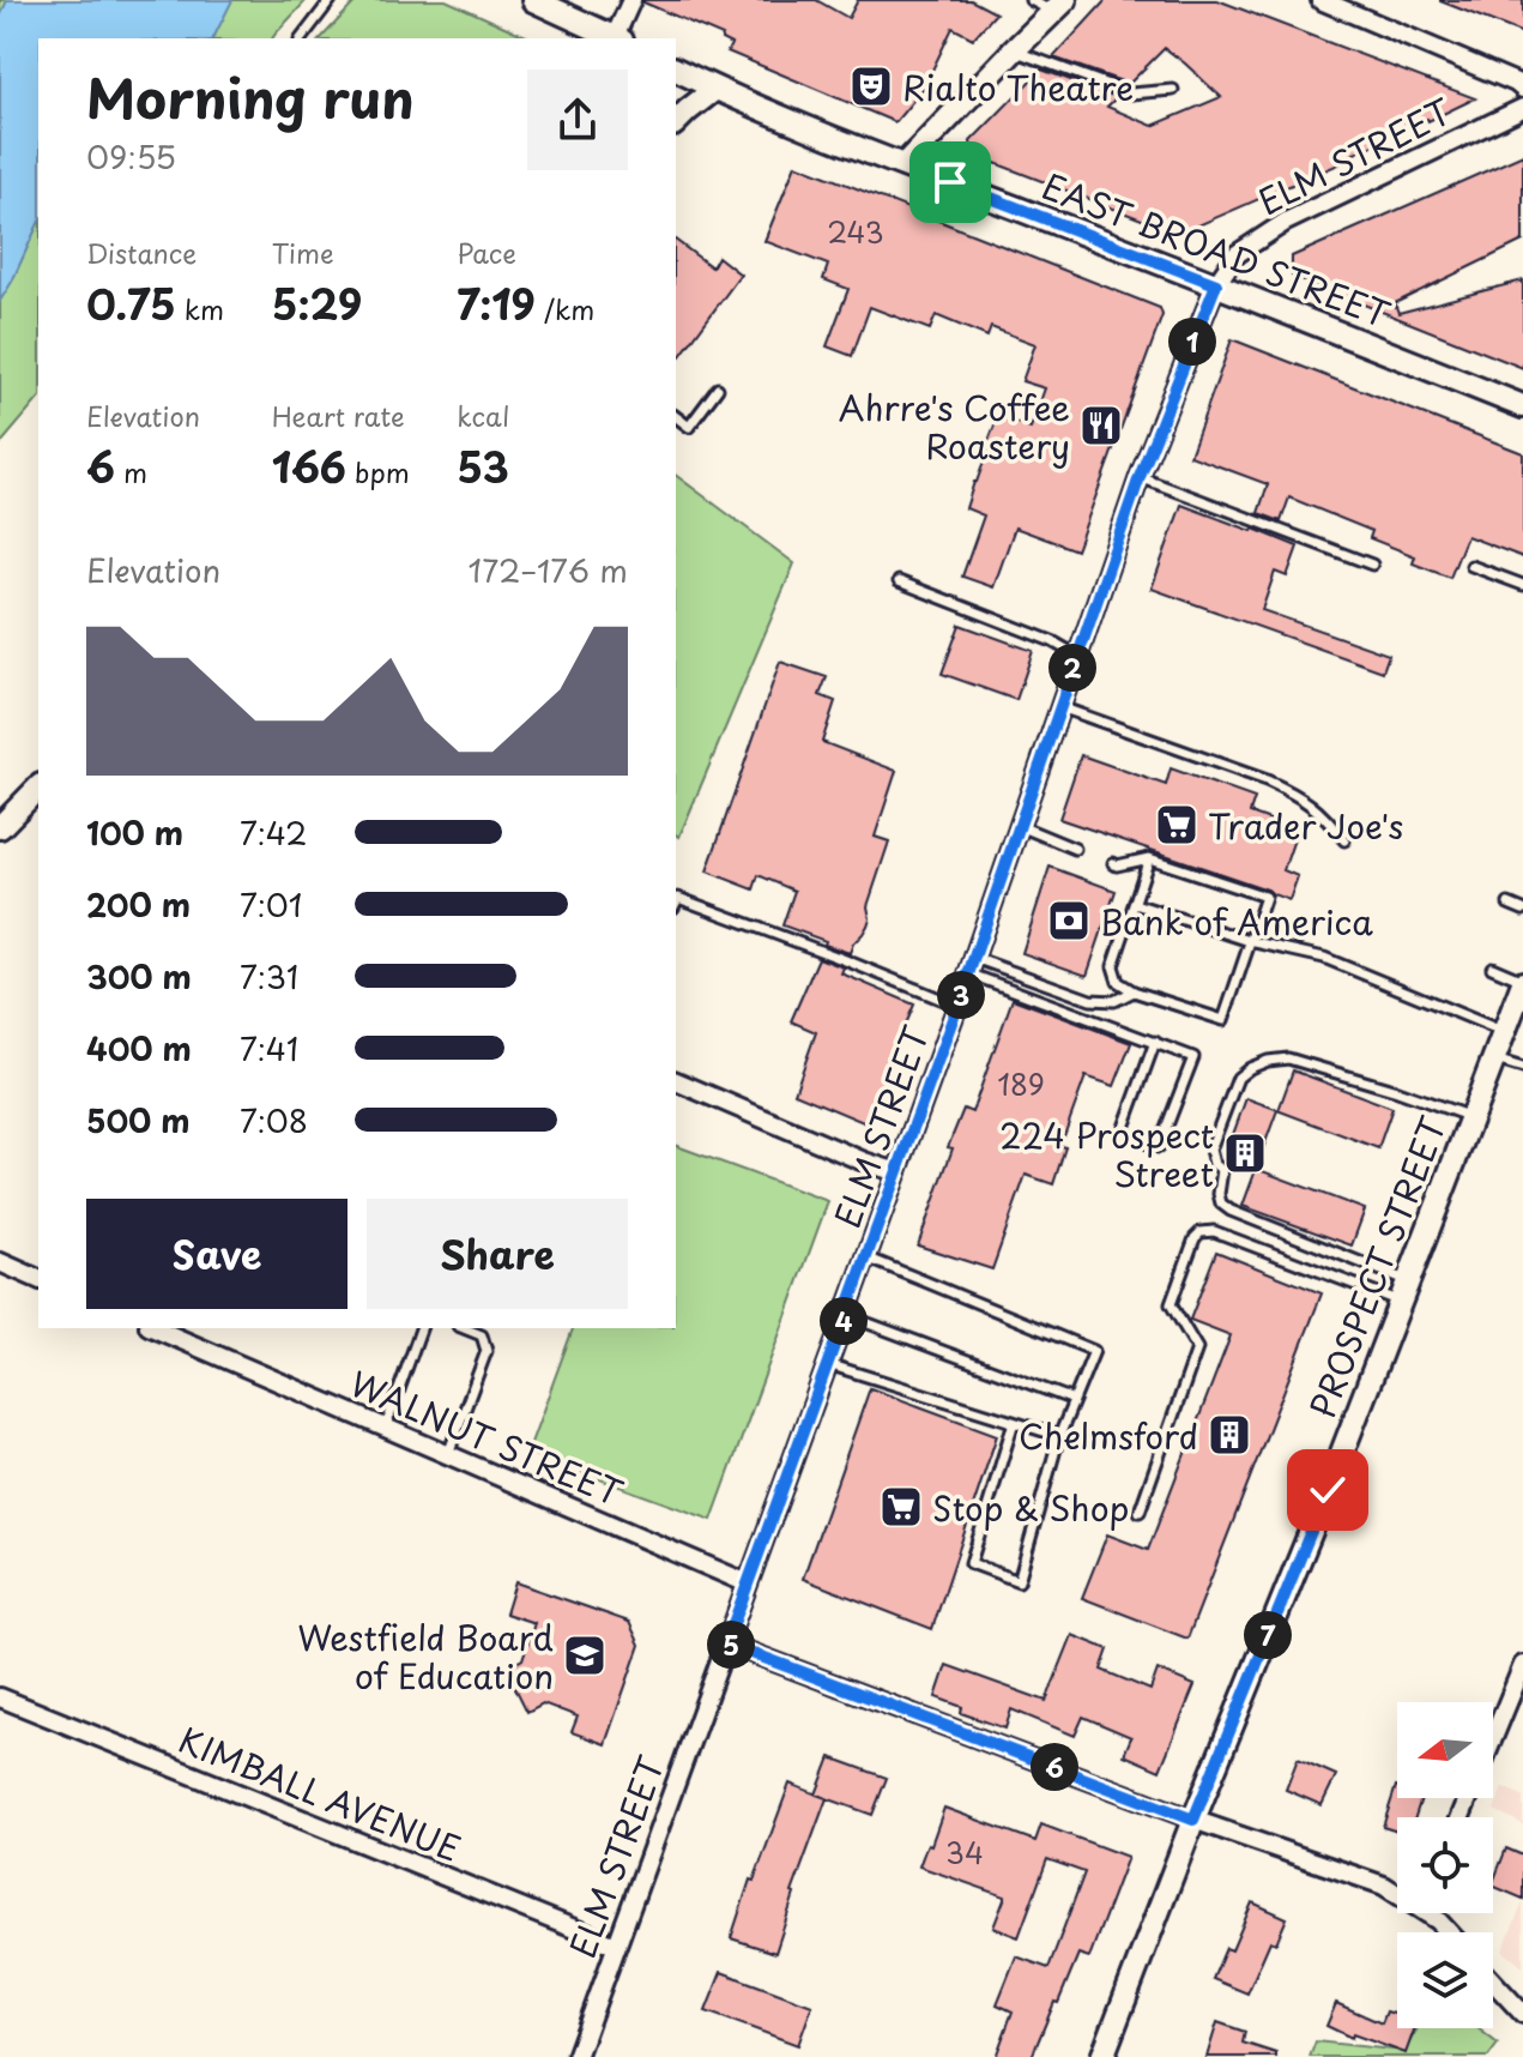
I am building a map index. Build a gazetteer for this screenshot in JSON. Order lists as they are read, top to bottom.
{
  "streets": {
    "street": [
      "ELM STREET",
      "EAST BROAD STREET",
      "PROSPECT STREET",
      "WALNUT STREET",
      "KIMBALL AVENUE"
    ]
  },
  "crossings": [
    ["ELM STREET", "EAST BROAD STREET"],
    ["ELM STREET", "WALNUT STREET"],
    ["ELM STREET", "KIMBALL AVENUE"]
  ],
  "places": {
    "theatre": ["Rialto Theatre"],
    "restaurant": ["Ahrre's Coffee Roastery"],
    "supermarket": ["Trader Joe's", "Stop & Shop"],
    "bank": ["Bank of America"],
    "building": ["224 Prospect Street", "Chelmsford"],
    "school or university": ["Westfield Board of Education"]
  },
  "house_numbers": ["243", "189", "34"],
  "north": "left",
  "page": {
    "heading": ["Morning run", "09:55"],
    "stats": [
      ["Distance", "0.75 km"],
      ["Time", "5:29"],
      ["Pace", "7:19 /km"],
      ["Elevation", "6 m"],
      ["Heart rate", "166 bpm"],
      ["kcal", "53"]
    ],
    "pins": [
      "1",
      "2",
      "3",
      "4",
      "7",
      "5",
      "6"
    ],
    "chart": ["Elevation", "172–176 m"],
    "list": [
      {
        "name": "100 m",
        "note": "7:42"
      },
      {
        "name": "200 m",
        "note": "7:01"
      },
      {
        "name": "300 m",
        "note": "7:31"
      },
      {
        "name": "400 m",
        "note": "7:41"
      },
      {
        "name": "500 m",
        "note": "7:08"
      }
    ],
    "buttons": ["Save", "Share"]
  }
}
